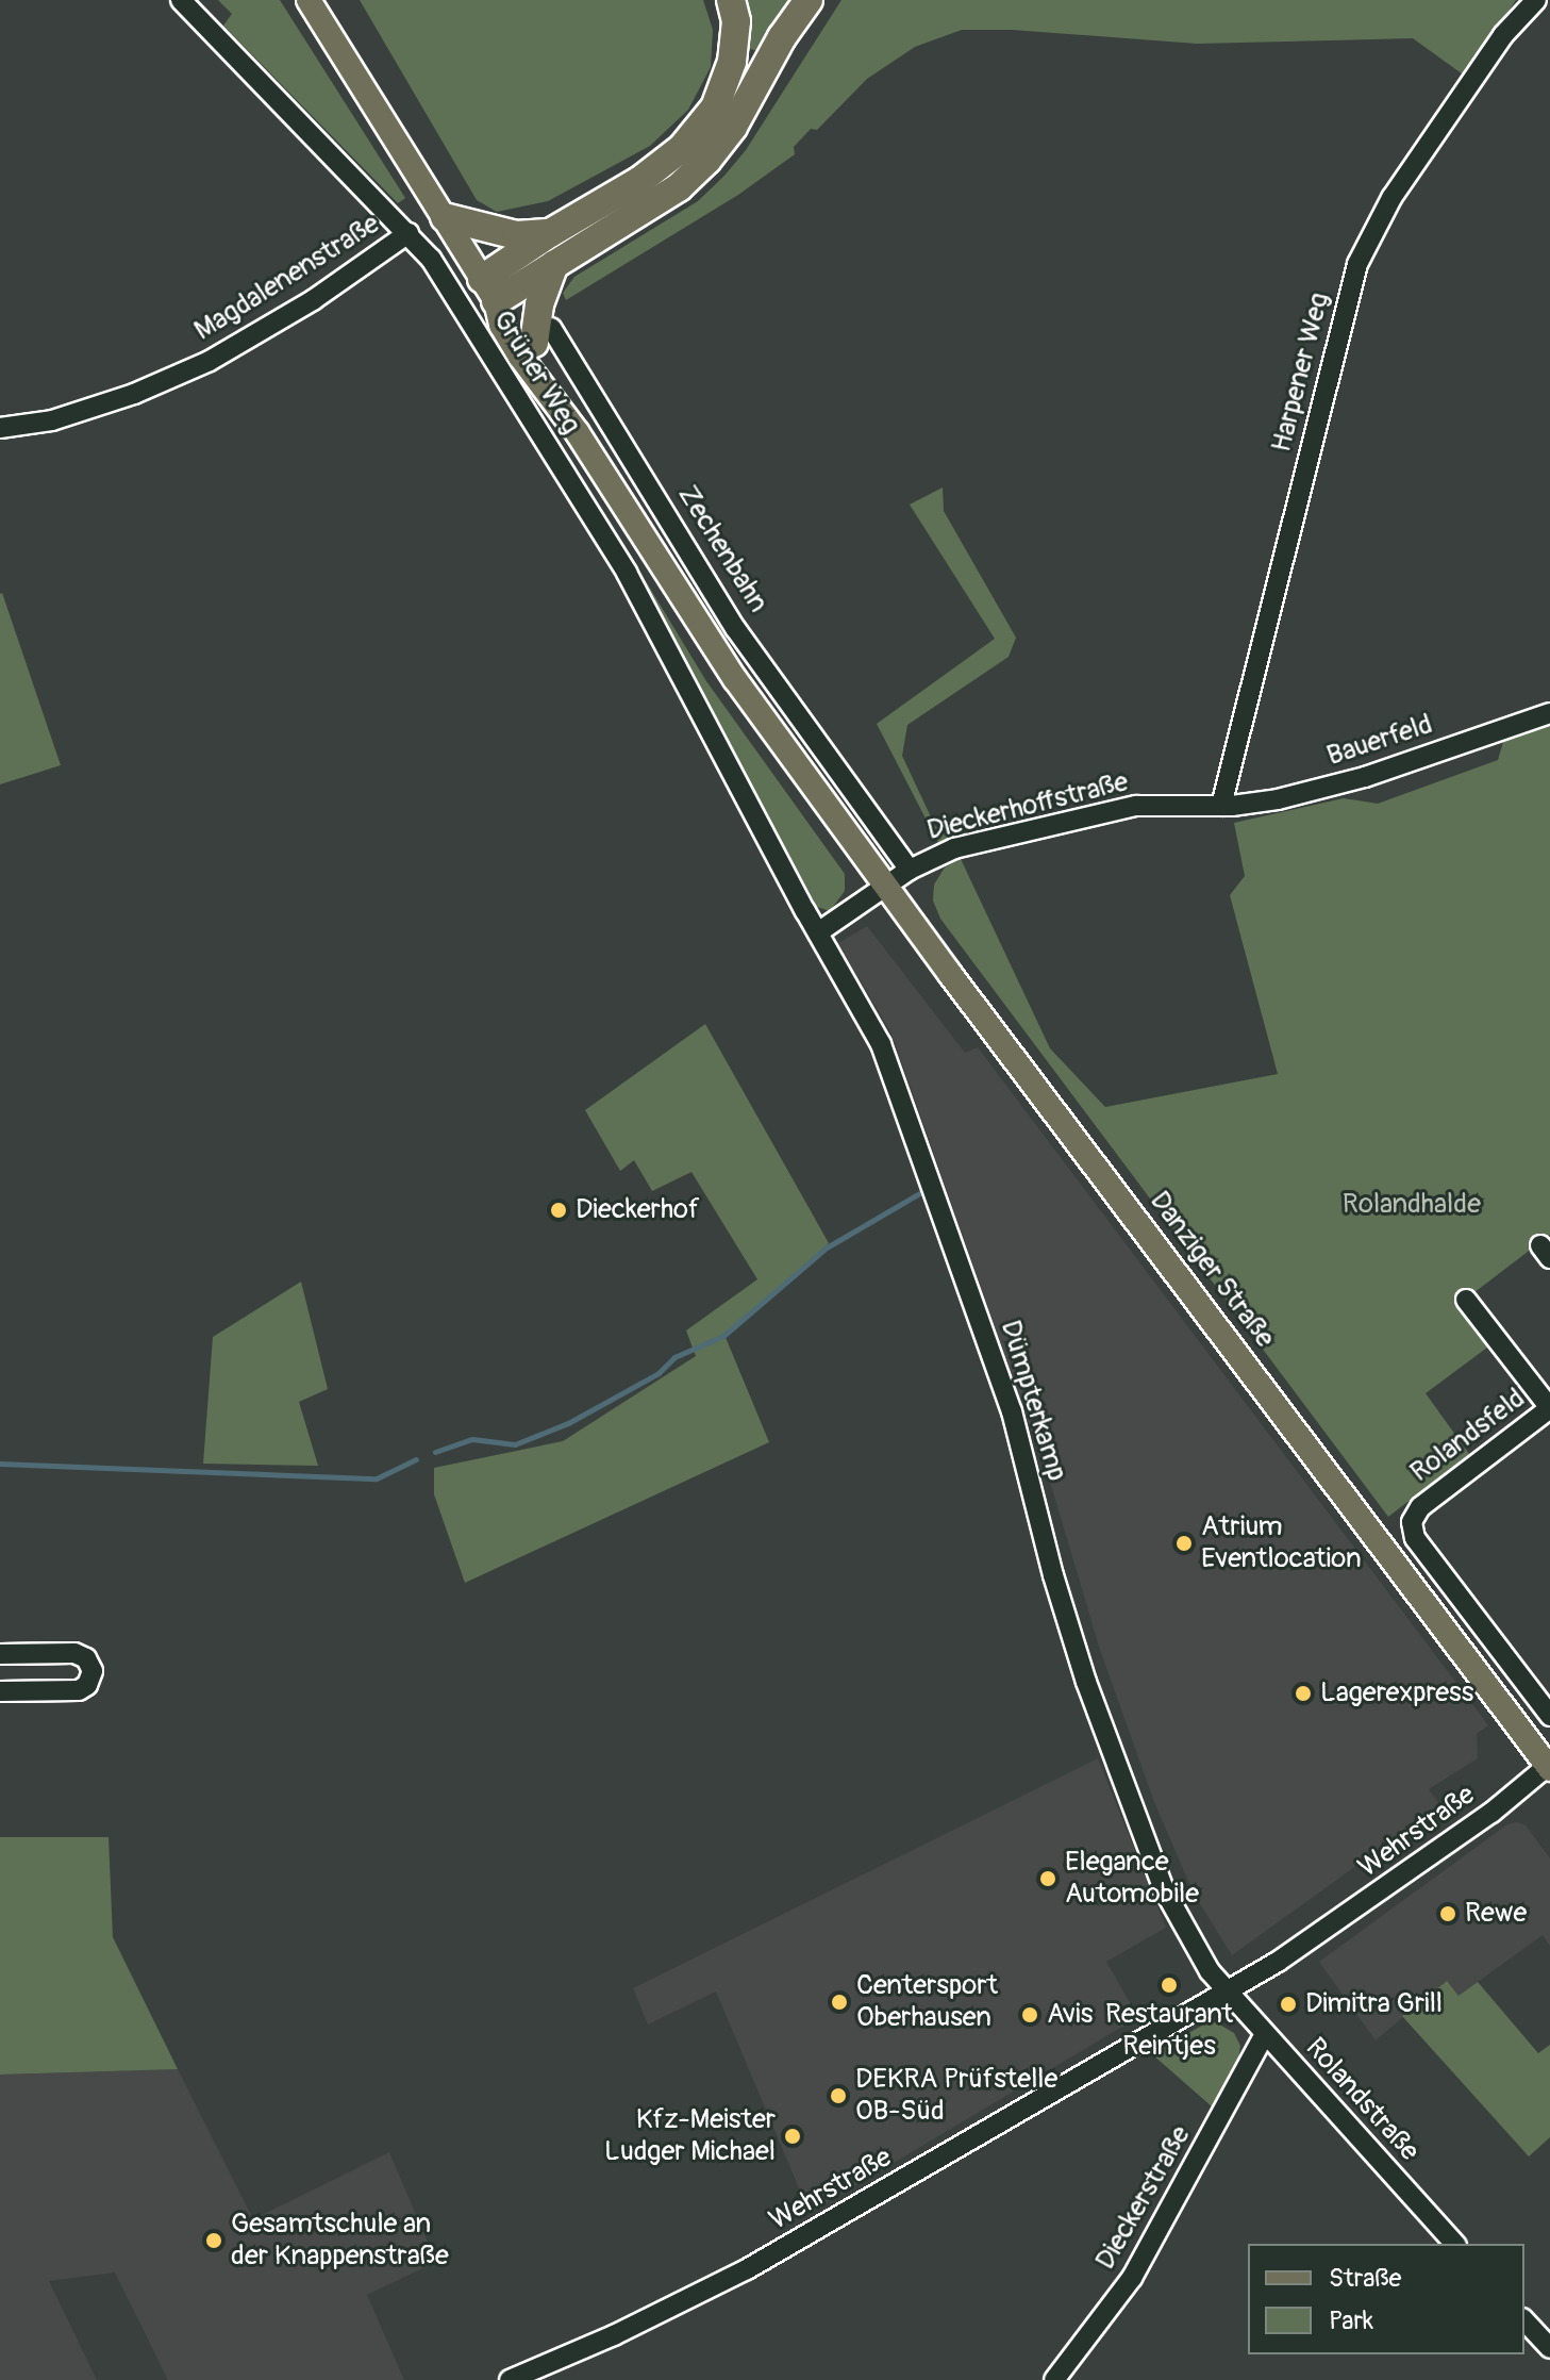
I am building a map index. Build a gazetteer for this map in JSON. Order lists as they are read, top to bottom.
{
  "streets": {
    "main road": ["Zechenbahn", "Danziger Straße"],
    "street": [
      "Magdalenenstraße",
      "Grüner Weg",
      "Harpener Weg",
      "Bauerfeld",
      "Dieckerhoffstraße",
      "Dümpterkamp",
      "Rolandsfeld",
      "Wehrstraße",
      "Rolandstraße",
      "Dieckerstraße"
    ]
  },
  "crossings": [
    ["Magdalenenstraße", "Grüner Weg"],
    ["Grüner Weg", "Dümpterkamp"],
    ["Harpener Weg", "Bauerfeld"],
    ["Harpener Weg", "Dieckerhoffstraße"],
    ["Zechenbahn", "Dieckerhoffstraße"],
    ["Zechenbahn", "Danziger Straße"],
    ["Bauerfeld", "Dieckerhoffstraße"],
    ["Dieckerhoffstraße", "Danziger Straße"],
    ["Dieckerhoffstraße", "Dümpterkamp"],
    ["Danziger Straße", "Wehrstraße"],
    ["Dümpterkamp", "Wehrstraße"],
    ["Dümpterkamp", "Rolandstraße"],
    ["Wehrstraße", "Rolandstraße"],
    ["Rolandstraße", "Dieckerstraße"]
  ],
  "parks": ["Rolandhalde"],
  "places": [
    "Dieckerhof",
    "Atrium Eventlocation",
    "Lagerexpress",
    "Elegance Automobile",
    "Rewe",
    "Restaurant Reintjes",
    "Centersport Oberhausen",
    "Dimitra Grill",
    "Avis",
    "DEKRA Prüfstelle OB-Süd",
    "Kfz-Meister Ludger Michael",
    "Gesamtschule an der Knappenstraße"
  ],
  "legend": ["Straße", "Park"]
}
